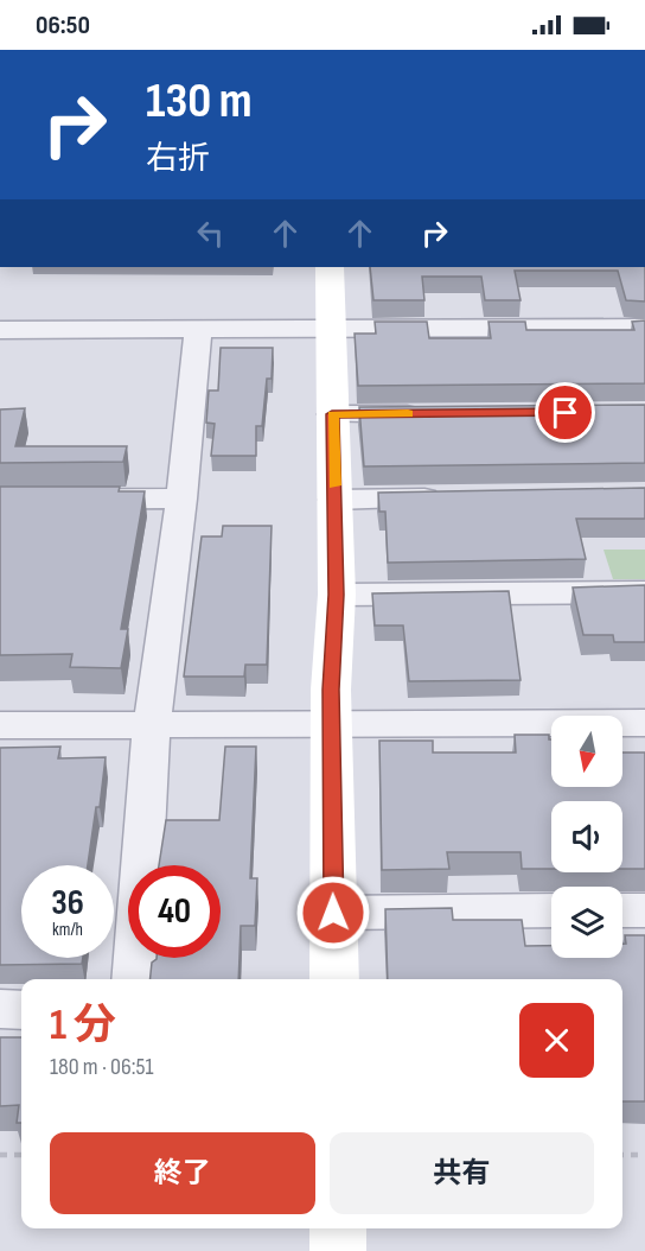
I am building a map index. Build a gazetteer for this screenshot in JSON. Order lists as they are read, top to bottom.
{
  "north": "bottom",
  "page": {
    "status": "06:50",
    "turn": ["130 m", "右折"],
    "speed": "36 km/h",
    "limit": "40",
    "heading": ["1 分", "180 m · 06:51"],
    "buttons": ["終了", "共有"]
  }
}
